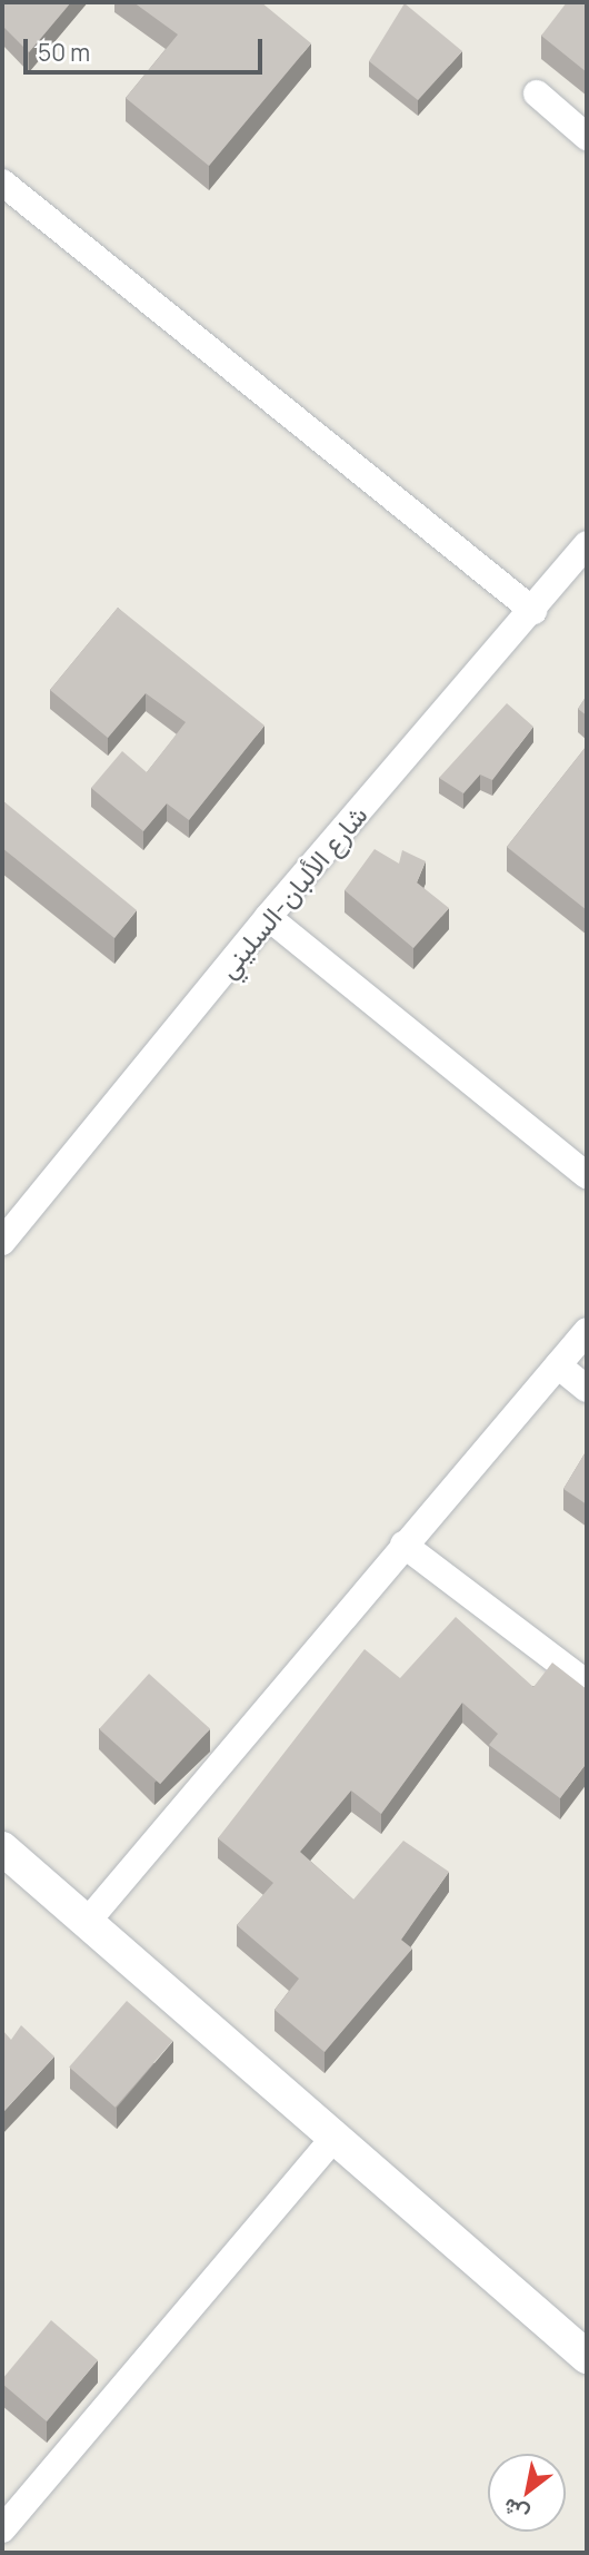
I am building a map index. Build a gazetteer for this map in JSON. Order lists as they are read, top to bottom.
{
  "streets": {
    "street": ["شارع الألبان-السليني"]
  },
  "scale_bar": "50 m",
  "north": "bottom left"
}
